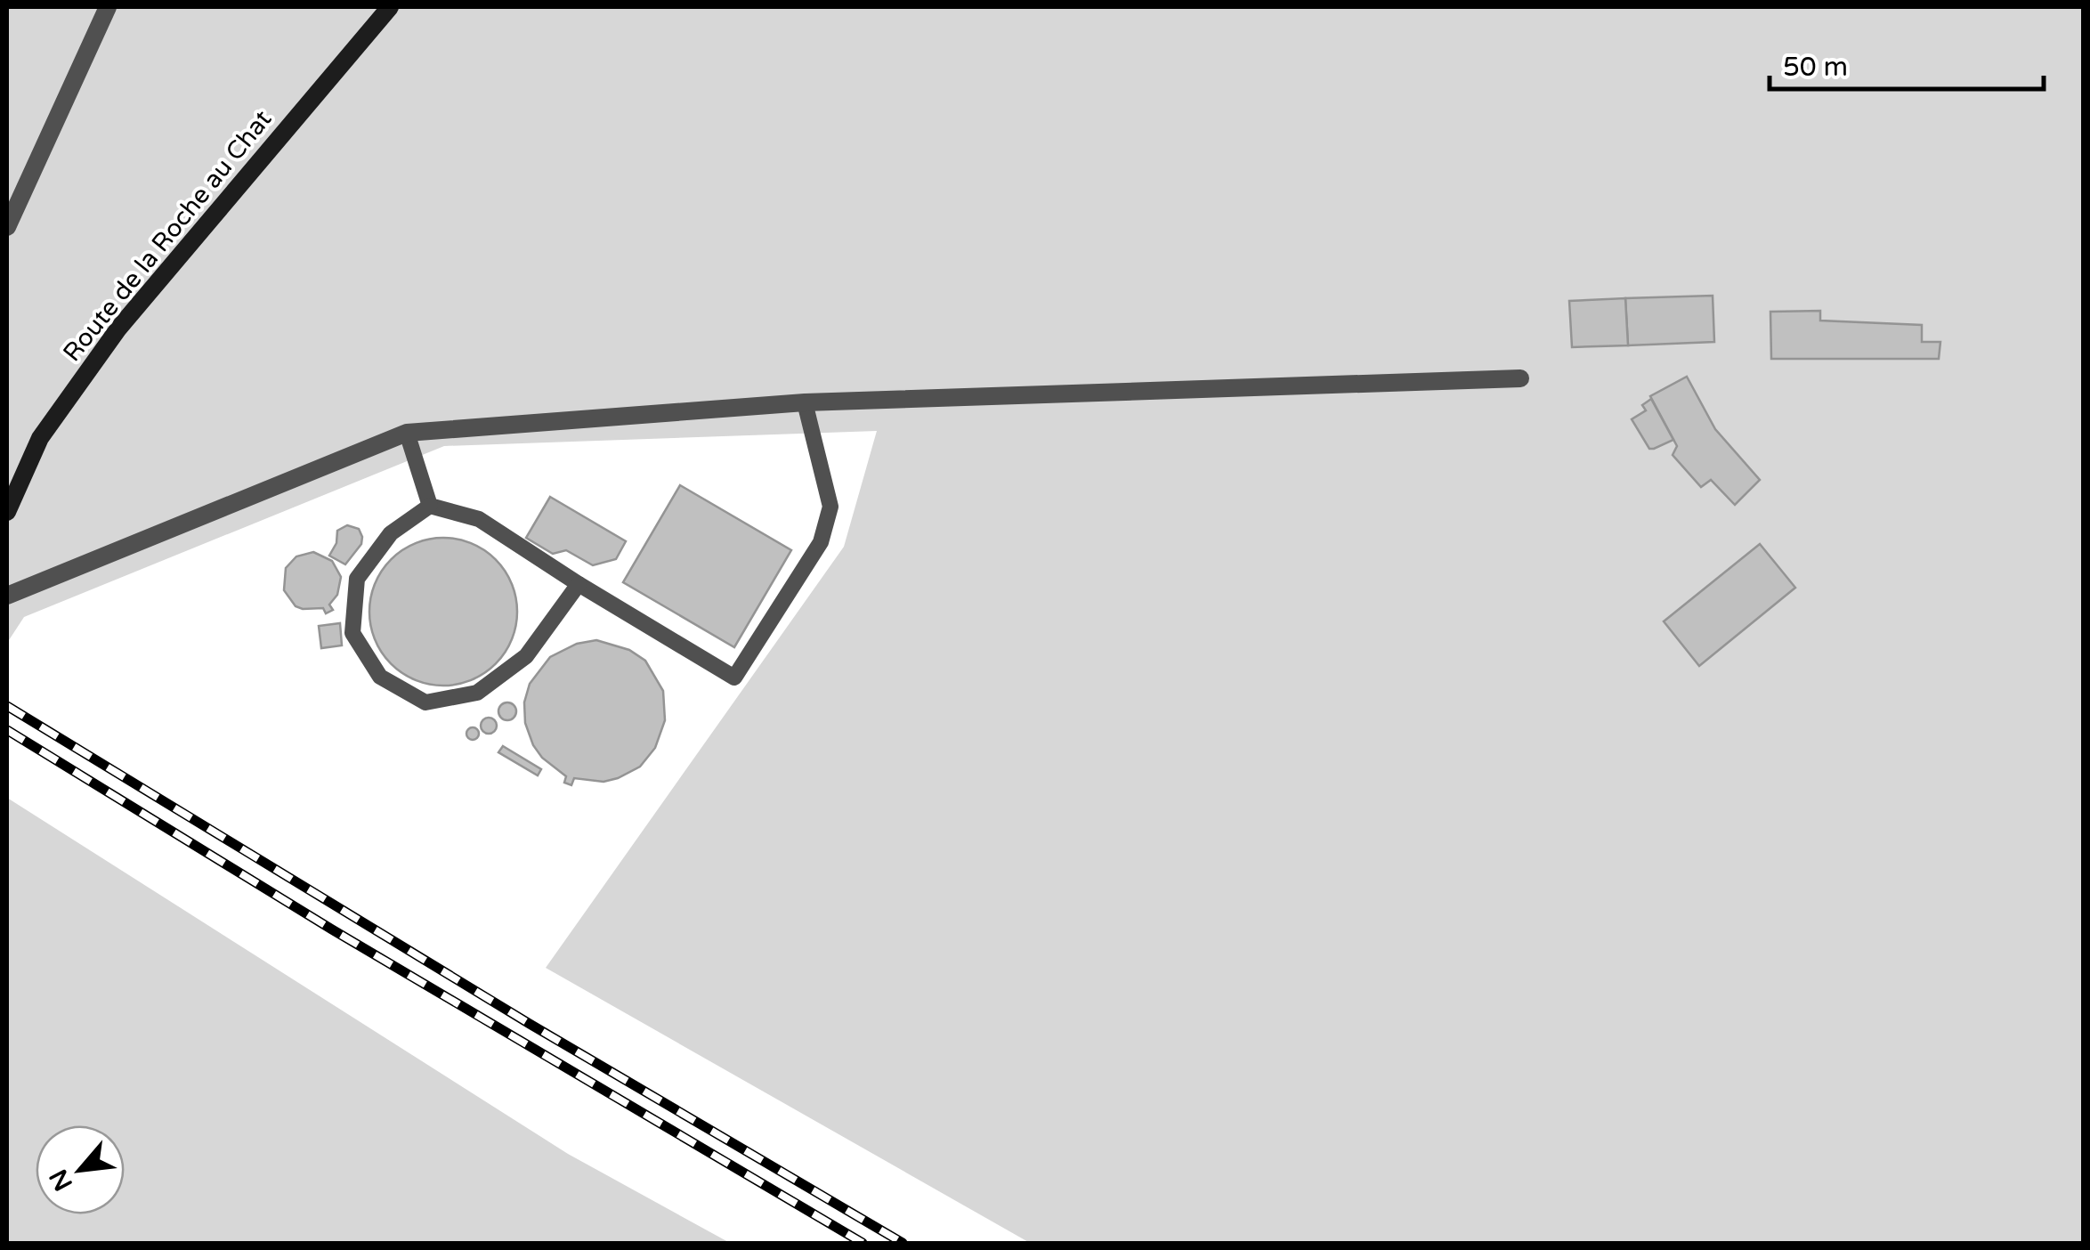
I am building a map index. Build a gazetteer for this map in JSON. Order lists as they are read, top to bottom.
{
  "streets": {
    "street": ["Route de la Roche au Chat"]
  },
  "scale_bar": "50 m",
  "north": "bottom left"
}
